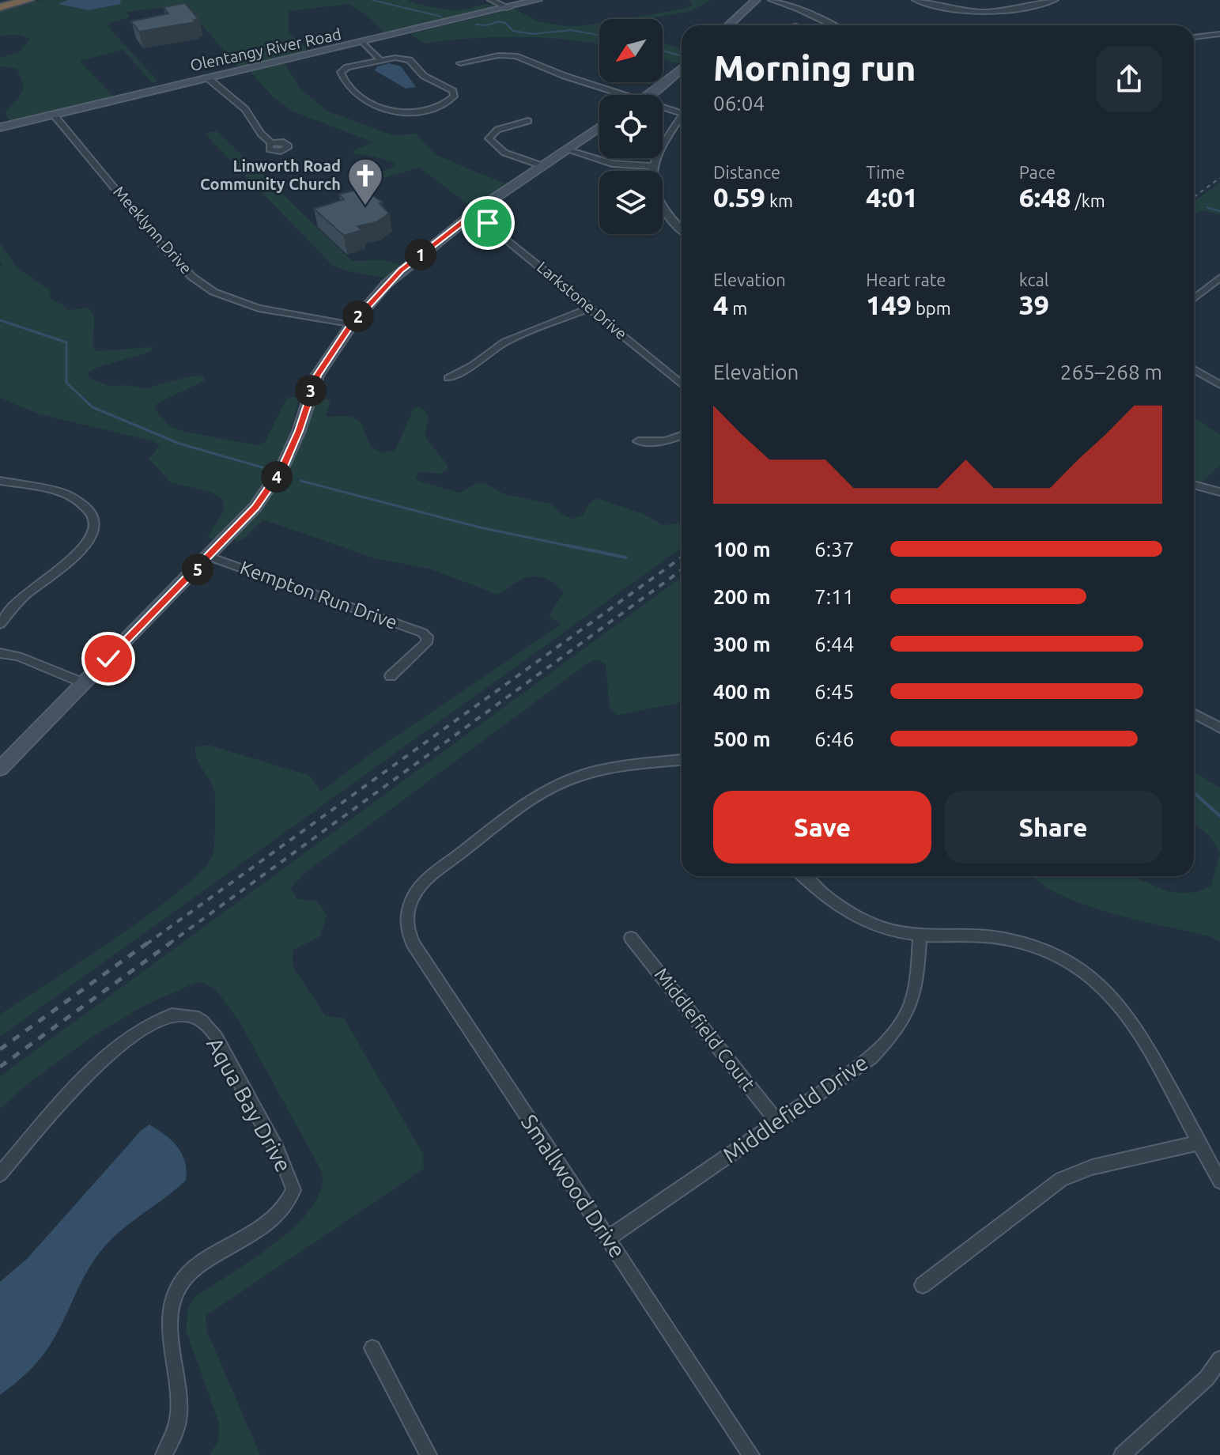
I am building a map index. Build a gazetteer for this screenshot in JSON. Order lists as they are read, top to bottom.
{
  "streets": {
    "main road": ["Olentangy River Road"],
    "street": [
      "Meeklynn Drive",
      "Larkstone Drive",
      "Kempton Run Drive",
      "Middlefield Court",
      "Aqua Bay Drive",
      "Middlefield Drive",
      "Smallwood Drive"
    ]
  },
  "crossings": [
    ["Olentangy River Road", "Meeklynn Drive"],
    ["Middlefield Court", "Middlefield Drive"],
    ["Middlefield Drive", "Smallwood Drive"]
  ],
  "places": {
    "church": ["Linworth Road Community Church"]
  },
  "north": "bottom left",
  "page": {
    "heading": ["Morning run", "06:04"],
    "stats": [
      ["Distance", "0.59 km"],
      ["Time", "4:01"],
      ["Pace", "6:48 /km"],
      ["Elevation", "4 m"],
      ["Heart rate", "149 bpm"],
      ["kcal", "39"]
    ],
    "pins": [
      "1",
      "2",
      "3",
      "4",
      "5"
    ],
    "chart": ["Elevation", "265–268 m"],
    "list": [
      {
        "name": "100 m",
        "note": "6:37"
      },
      {
        "name": "200 m",
        "note": "7:11"
      },
      {
        "name": "300 m",
        "note": "6:44"
      },
      {
        "name": "400 m",
        "note": "6:45"
      },
      {
        "name": "500 m",
        "note": "6:46"
      }
    ],
    "buttons": ["Save", "Share"]
  }
}
